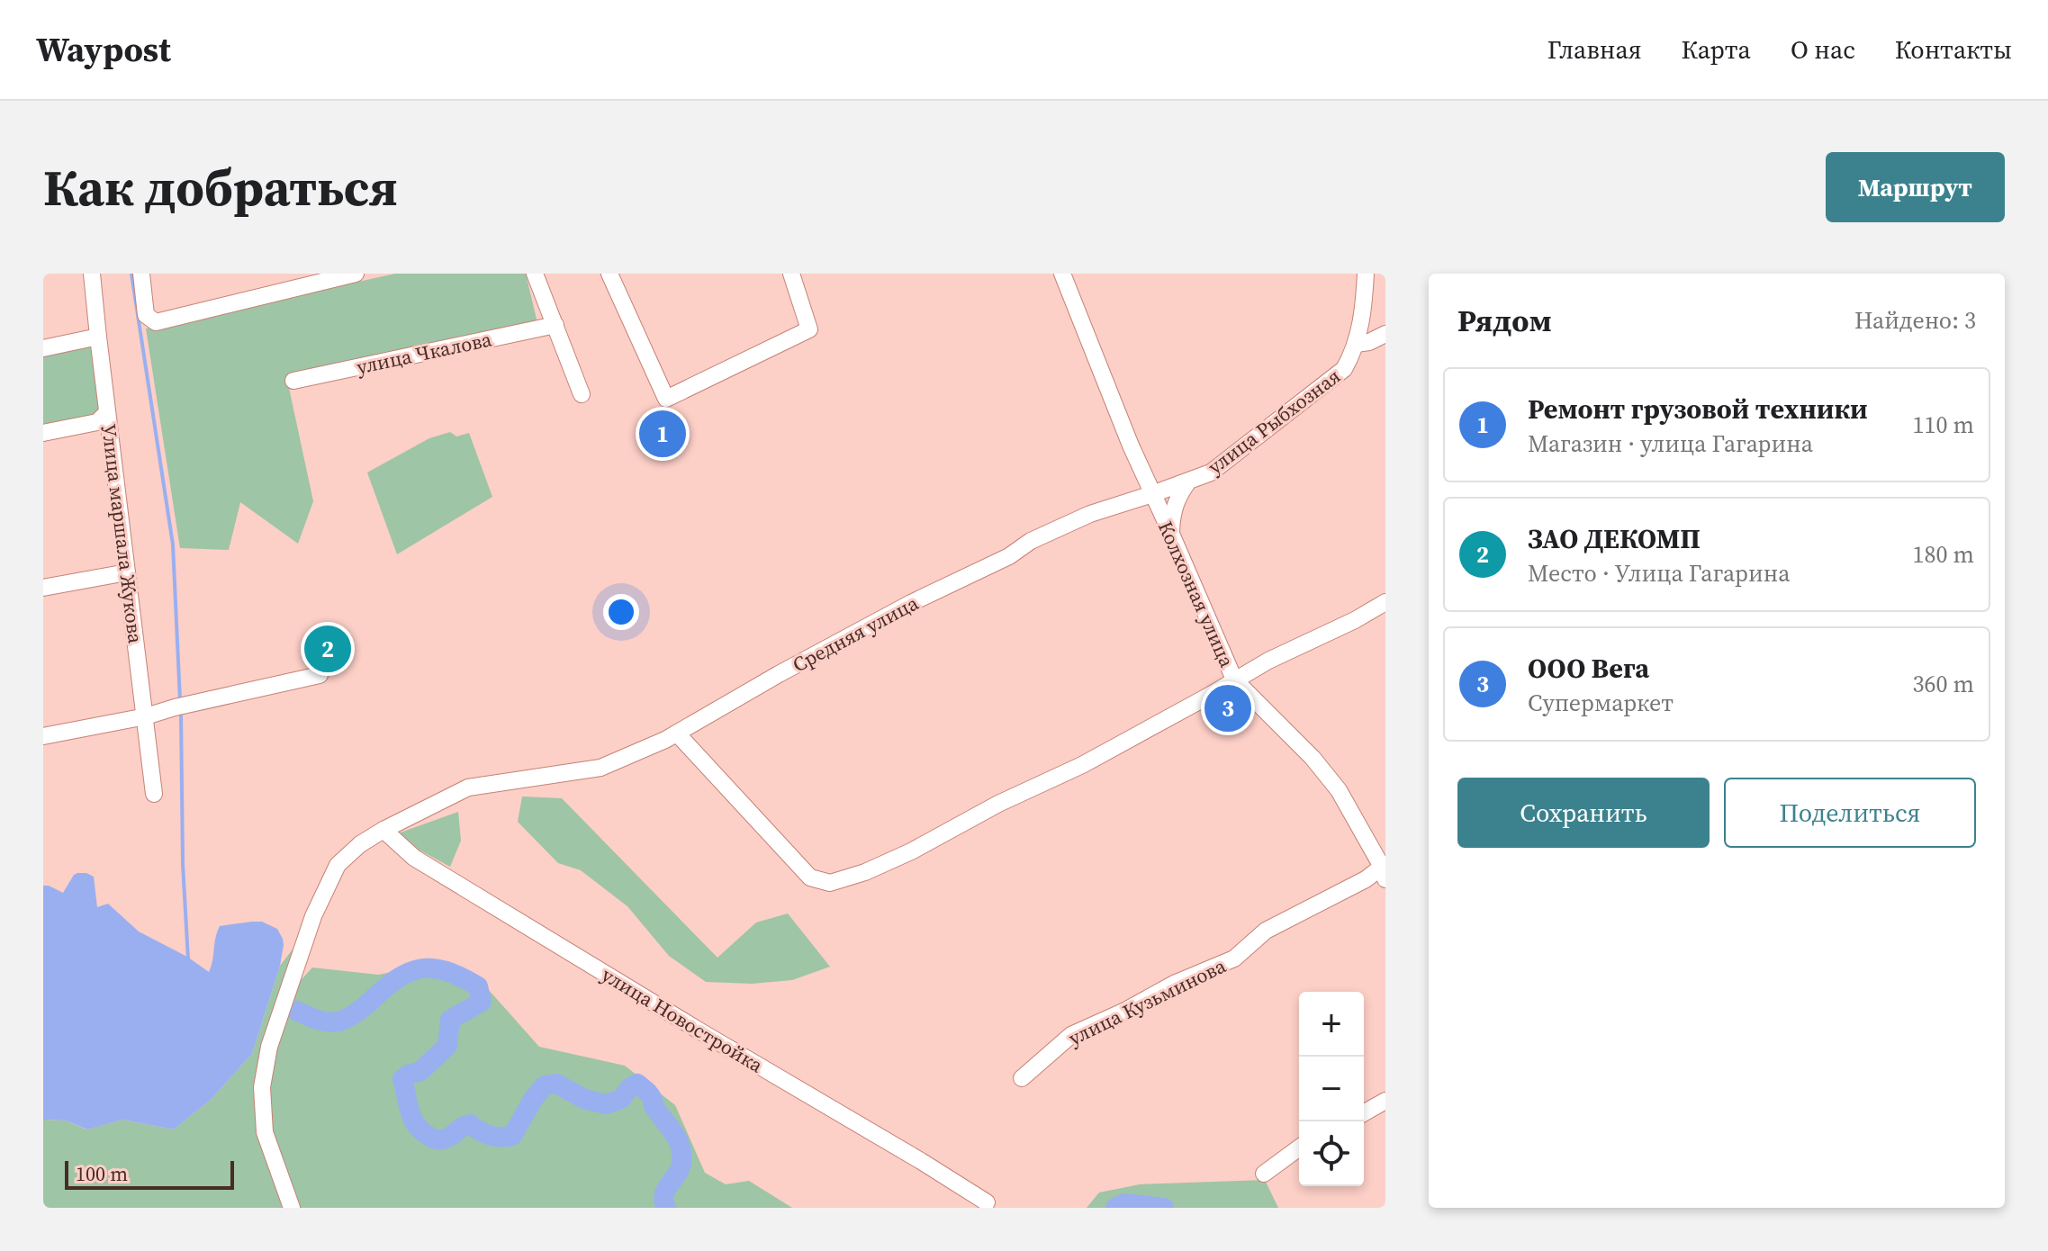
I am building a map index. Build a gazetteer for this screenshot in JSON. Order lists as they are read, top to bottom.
{
  "streets": {
    "street": [
      "улица Чкалова",
      "улица Рыбхозная",
      "Улица маршала Жукова",
      "Колхозная улица",
      "Средняя улица",
      "улица Кузьминова",
      "улица Новостройка"
    ]
  },
  "crossings": [
    ["улица Рыбхозная", "Колхозная улица"],
    ["улица Рыбхозная", "Средняя улица"],
    ["Колхозная улица", "Средняя улица"],
    ["Колхозная улица", "улица Кузьминова"],
    ["Средняя улица", "улица Новостройка"]
  ],
  "scale_bar": "100 m",
  "page": {
    "header": "Waypost",
    "nav": [
      "Главная",
      "Карта",
      "О нас",
      "Контакты"
    ],
    "buttons": [
      "Маршрут",
      ["Сохранить", "Поделиться"]
    ],
    "title": "Как добраться",
    "heading": ["Рядом", "Найдено: 3"],
    "list": [
      {
        "mark": "1",
        "name": "Ремонт грузовой техники",
        "note": "Магазин · улица Гагарина",
        "value": "110 m"
      },
      {
        "mark": "2",
        "name": "ЗАО ДЕКОМП",
        "note": "Место · Улица Гагарина",
        "value": "180 m"
      },
      {
        "mark": "3",
        "name": "ООО Вега",
        "note": "Супермаркет",
        "value": "360 m"
      }
    ],
    "pins": ["1", "2", "3"],
    "map_buttons": ["+", "−"],
    "scale": "100 m"
  }
}
